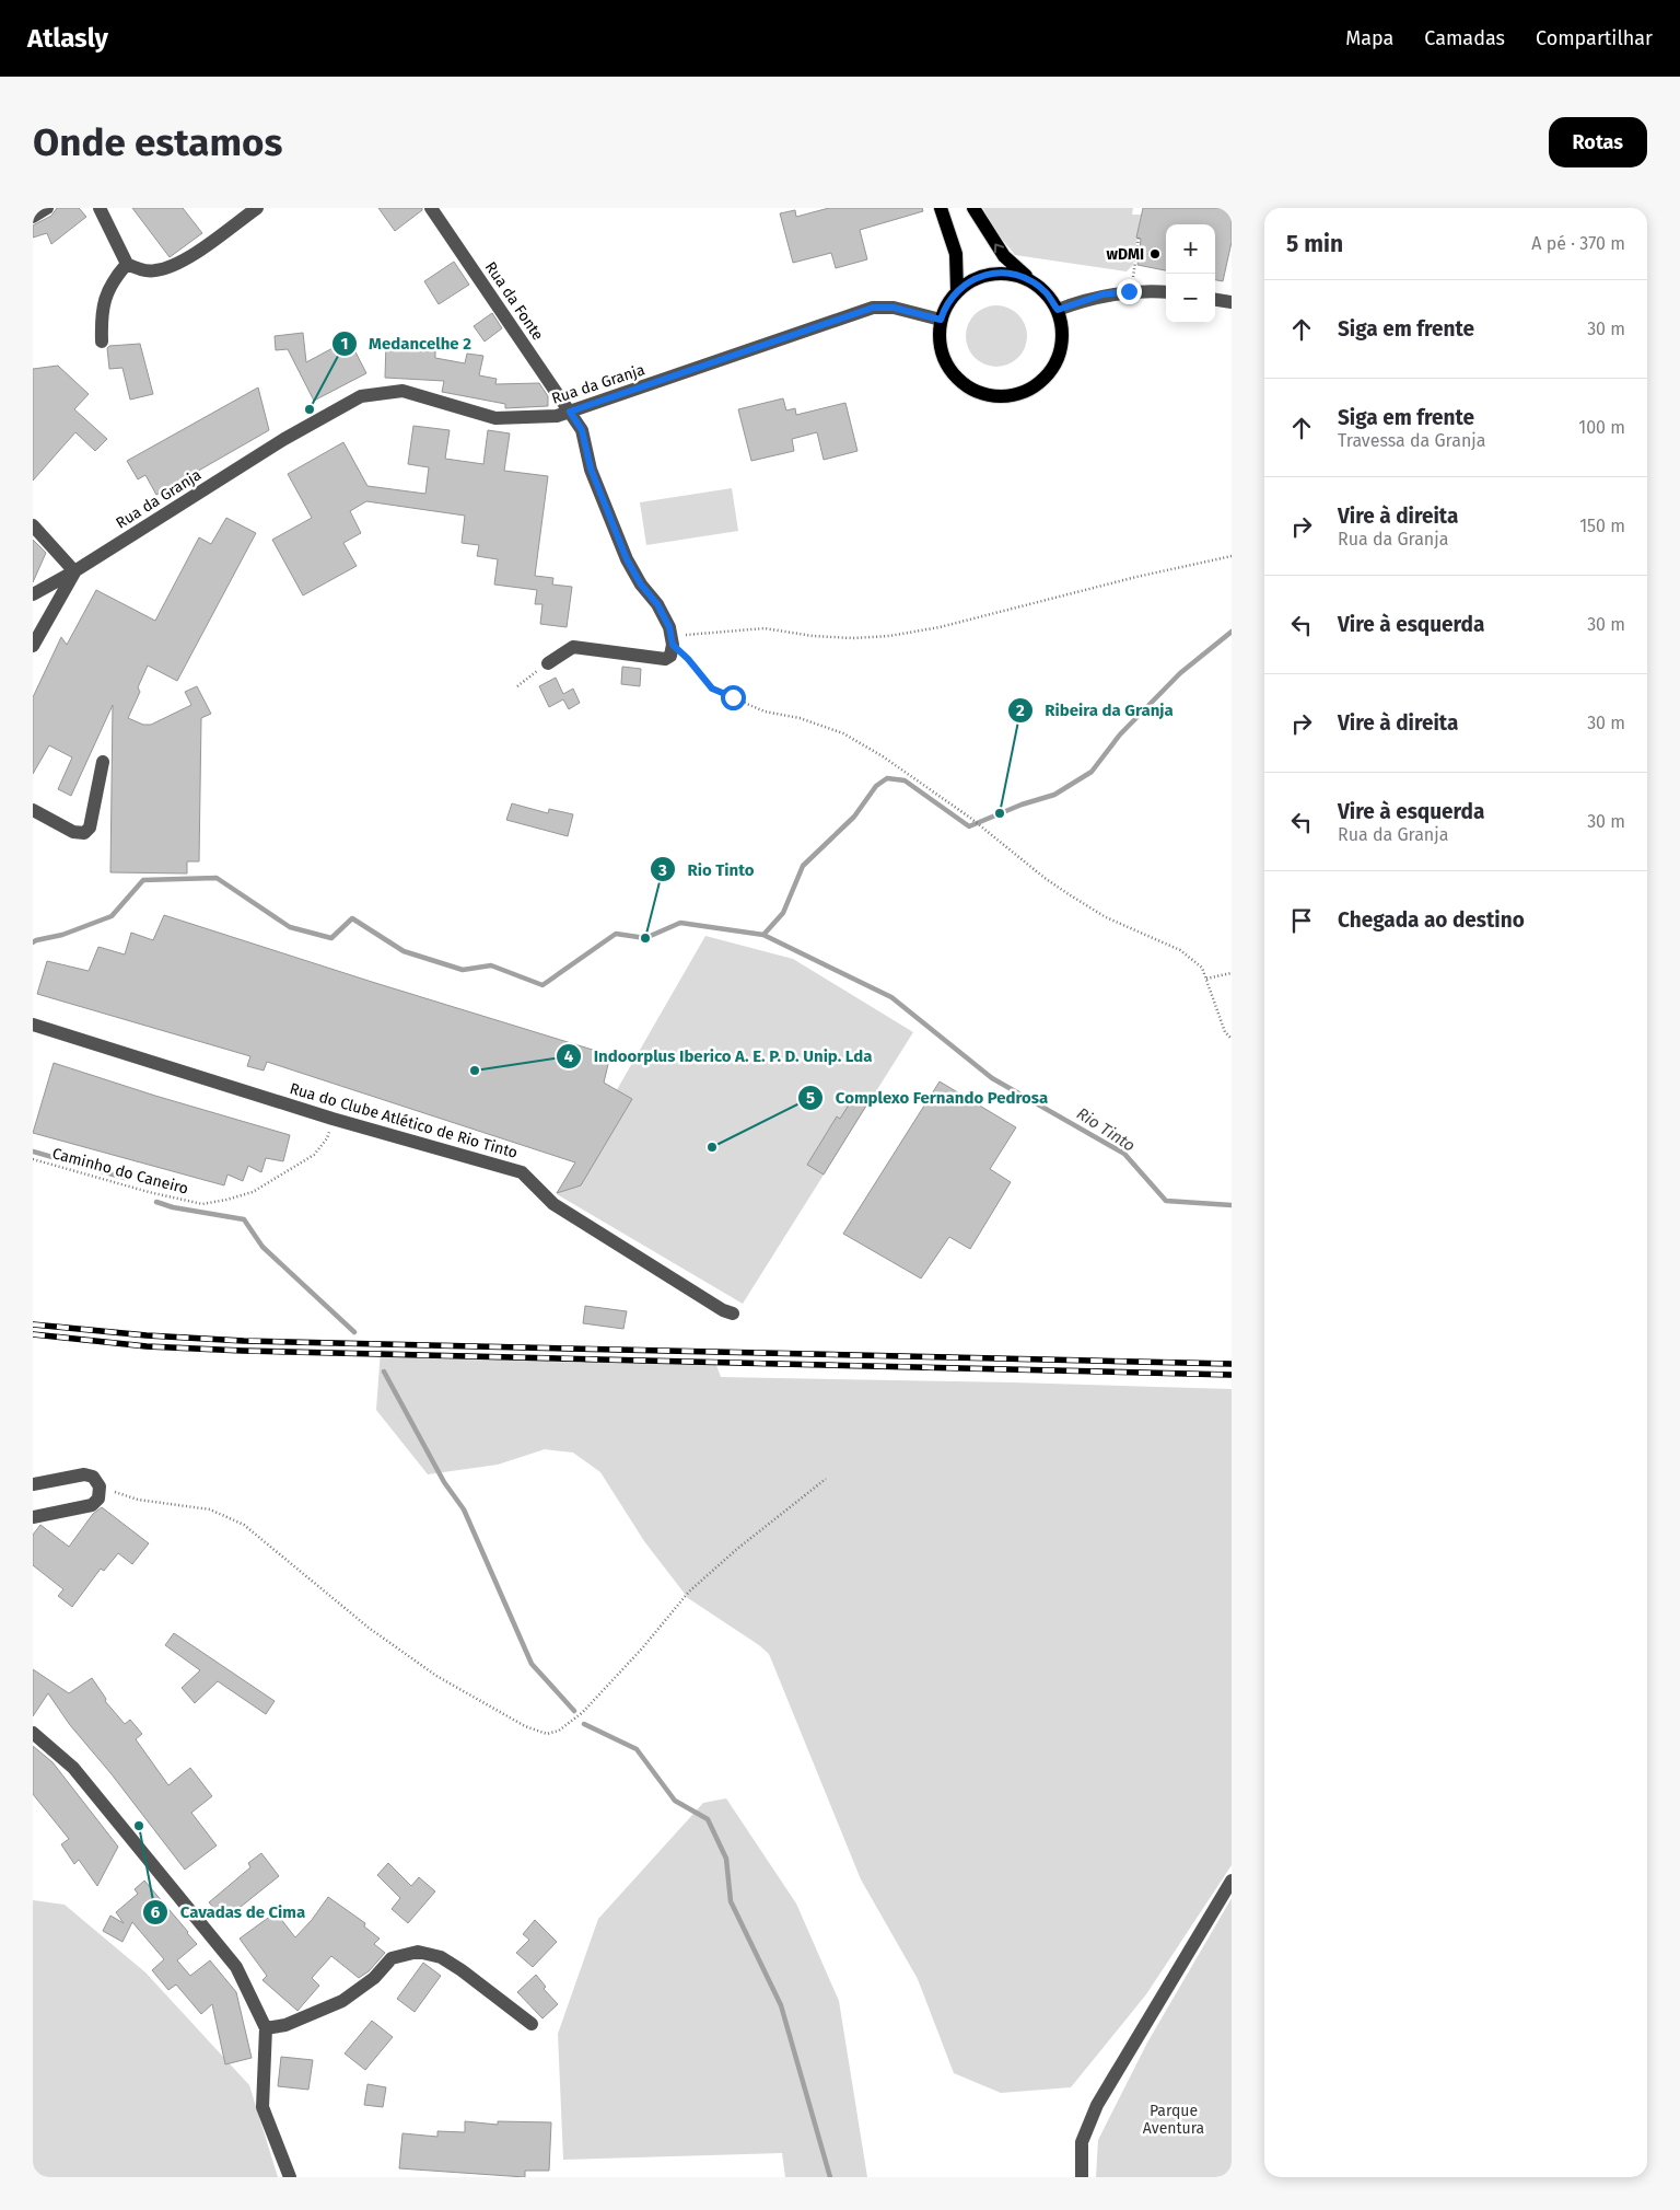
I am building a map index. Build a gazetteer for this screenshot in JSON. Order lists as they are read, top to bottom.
{
  "streets": {
    "street": ["Rua da Fonte", "Rua da Granja", "Rua do Clube Atlético de Rio Tinto"],
    "path": ["Caminho do Caneiro"]
  },
  "crossings": [
    ["Rua da Fonte", "Rua da Granja"],
    ["Rua do Clube Atlético de Rio Tinto", "Caminho do Caneiro"]
  ],
  "water": ["Rio Tinto"],
  "parks": ["Parque Aventura"],
  "places": [
    "wDMI",
    "Medancelhe 2",
    "Ribeira da Granja",
    "Rio Tinto",
    "Indoorplus Iberico A. E. P. D. Unip. Lda",
    "Complexo Fernando Pedrosa",
    "Cavadas de Cima"
  ],
  "page": {
    "header": "Atlasly",
    "nav": ["Mapa", "Camadas", "Compartilhar"],
    "buttons": "Rotas",
    "title": "Onde estamos",
    "heading": ["5 min", "A pé · 370 m"],
    "map_buttons": ["+", "−"],
    "list": [
      ["Siga em frente", "30 m"],
      ["Siga em frente", "Travessa da Granja", "100 m"],
      ["Vire à direita", "Rua da Granja", "150 m"],
      ["Vire à esquerda", "30 m"],
      ["Vire à direita", "30 m"],
      ["Vire à esquerda", "Rua da Granja", "30 m"],
      "Chegada ao destino"
    ]
  }
}
